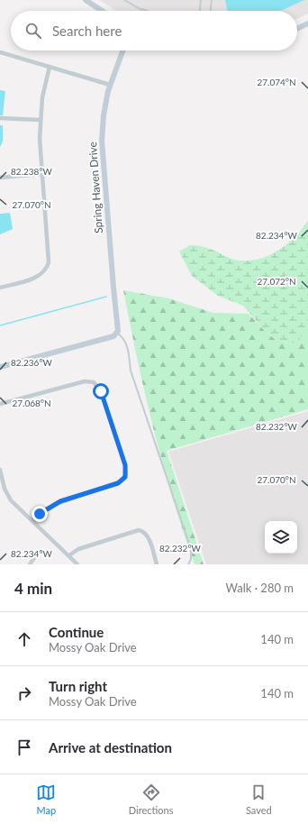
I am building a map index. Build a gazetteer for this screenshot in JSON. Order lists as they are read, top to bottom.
{
  "streets": {
    "street": ["Spring Haven Drive"]
  },
  "page": {
    "search": "Search here",
    "heading": ["4 min", "Walk · 280 m"],
    "list": [
      ["Continue", "Mossy Oak Drive", "140 m"],
      ["Turn right", "Mossy Oak Drive", "140 m"],
      "Arrive at destination"
    ],
    "nav": ["Map", "Directions", "Saved"]
  },
  "coordinates": [
    "27.074°N",
    "82.238°W",
    "27.070°N",
    "82.234°W",
    "27.072°N",
    "82.236°W",
    "27.068°N",
    "82.232°W"
  ]
}
